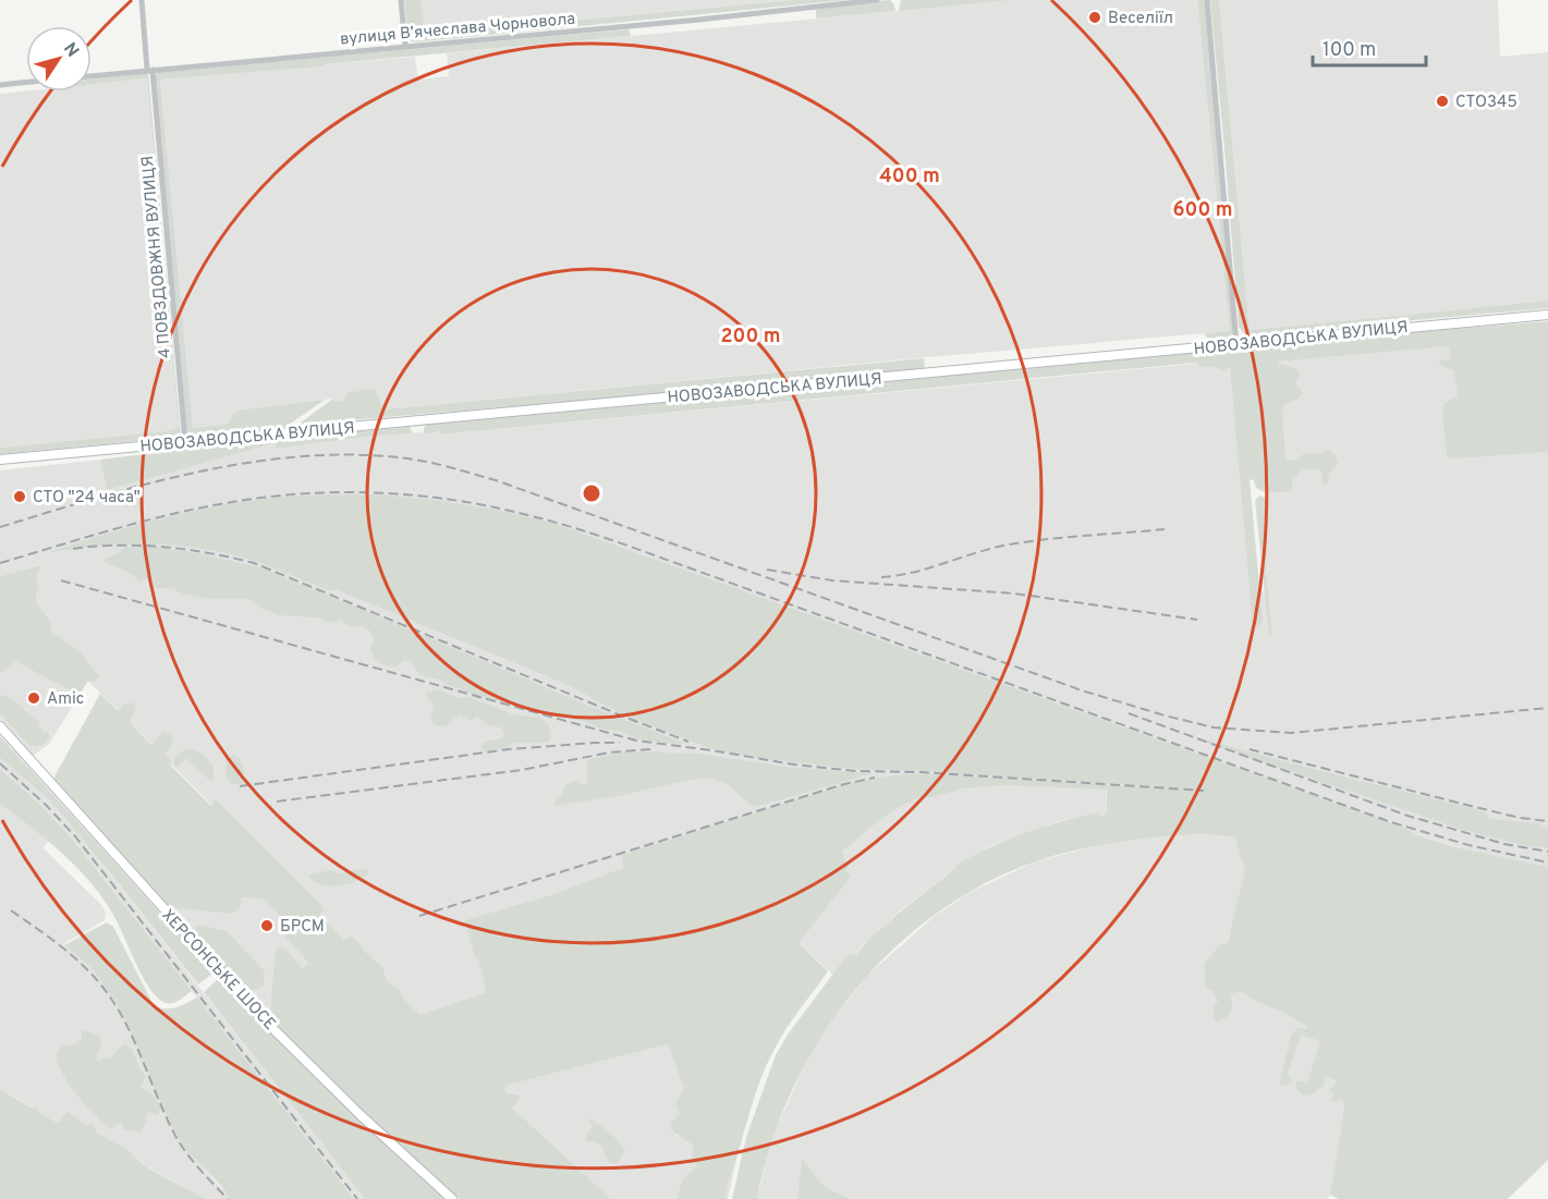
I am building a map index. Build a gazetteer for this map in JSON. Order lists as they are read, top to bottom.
{
  "streets": {
    "street": [
      "вулиця Вʼячеслава Чорновола",
      "4 ПОВЗДОВЖНЯ ВУЛИЦЯ",
      "НОВОЗАВОДСЬКА ВУЛИЦЯ",
      "ХЕРСОНСЬКЕ ШОСЕ"
    ]
  },
  "crossings": [
    ["вулиця Вʼячеслава Чорновола", "4 ПОВЗДОВЖНЯ ВУЛИЦЯ"],
    ["4 ПОВЗДОВЖНЯ ВУЛИЦЯ", "НОВОЗАВОДСЬКА ВУЛИЦЯ"]
  ],
  "places": [
    "Веселіїл",
    "СТО345",
    "СТО \"24 часа\"",
    "Amic",
    "БРСМ"
  ],
  "scale_bar": "100 m",
  "north": "top right",
  "rings": ["400 m", "600 m", "200 m"]
}
